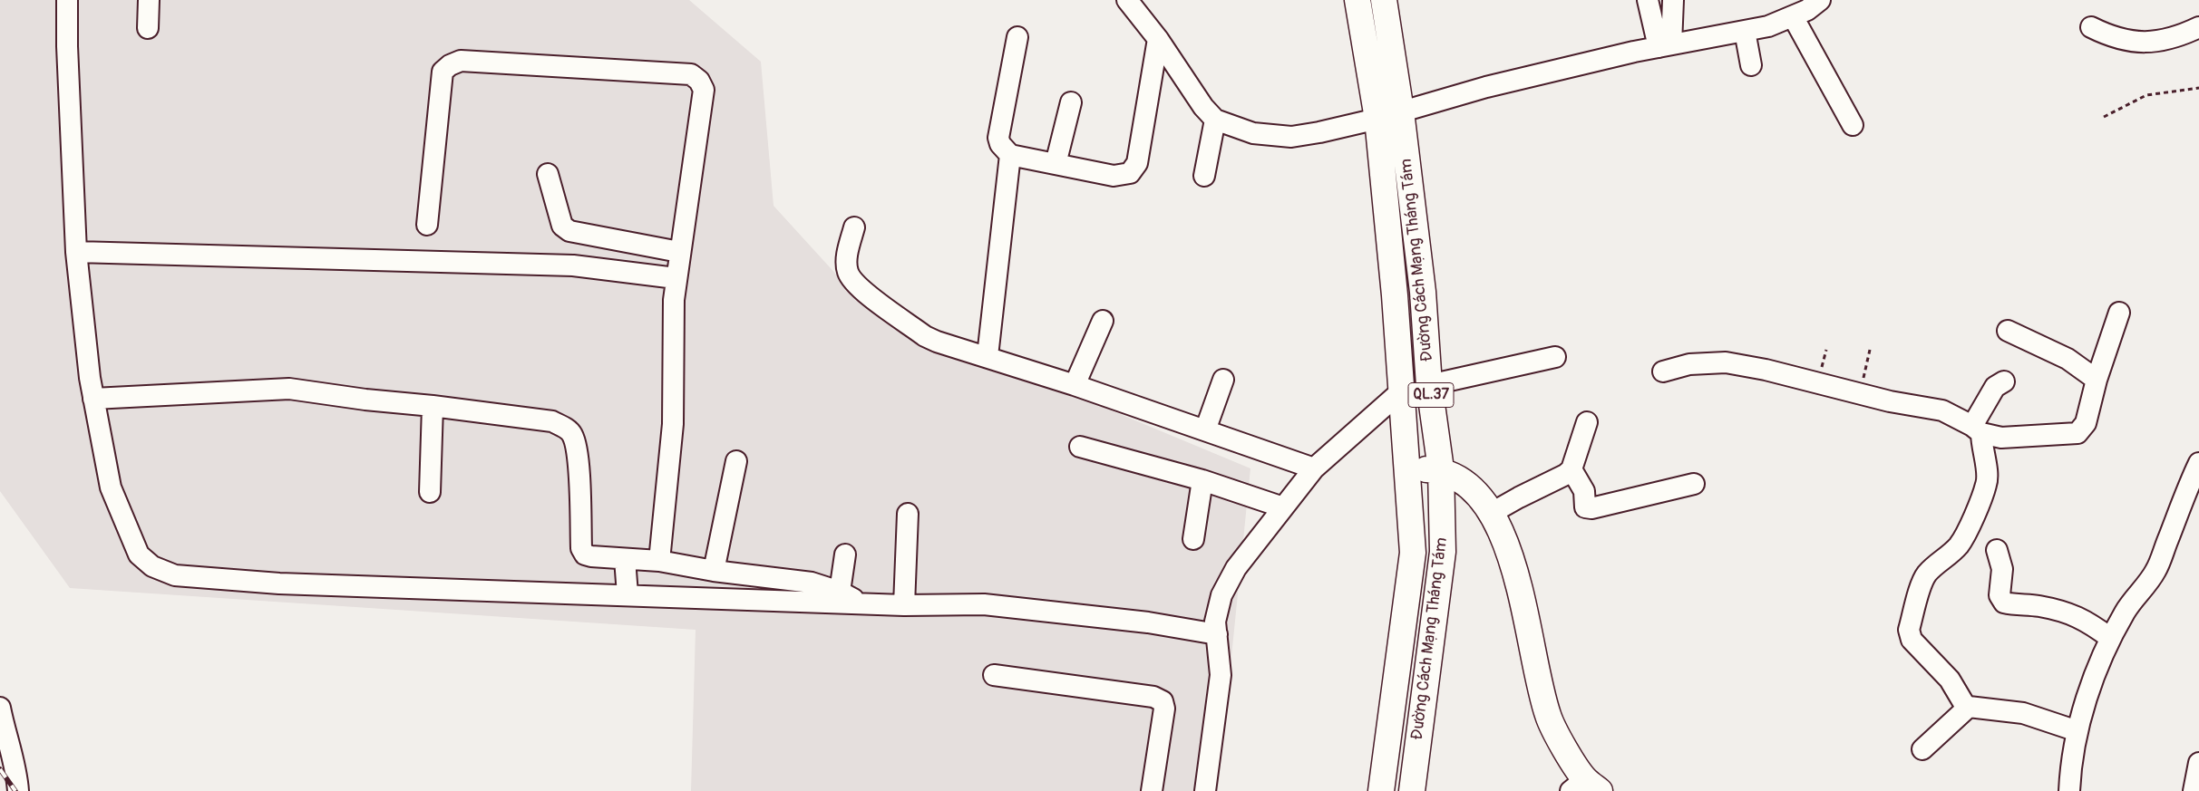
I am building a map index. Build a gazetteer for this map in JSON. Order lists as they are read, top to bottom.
{
  "streets": {
    "main road": ["Đường Cách Mạng Tháng Tám", "QL.37"]
  }
}
